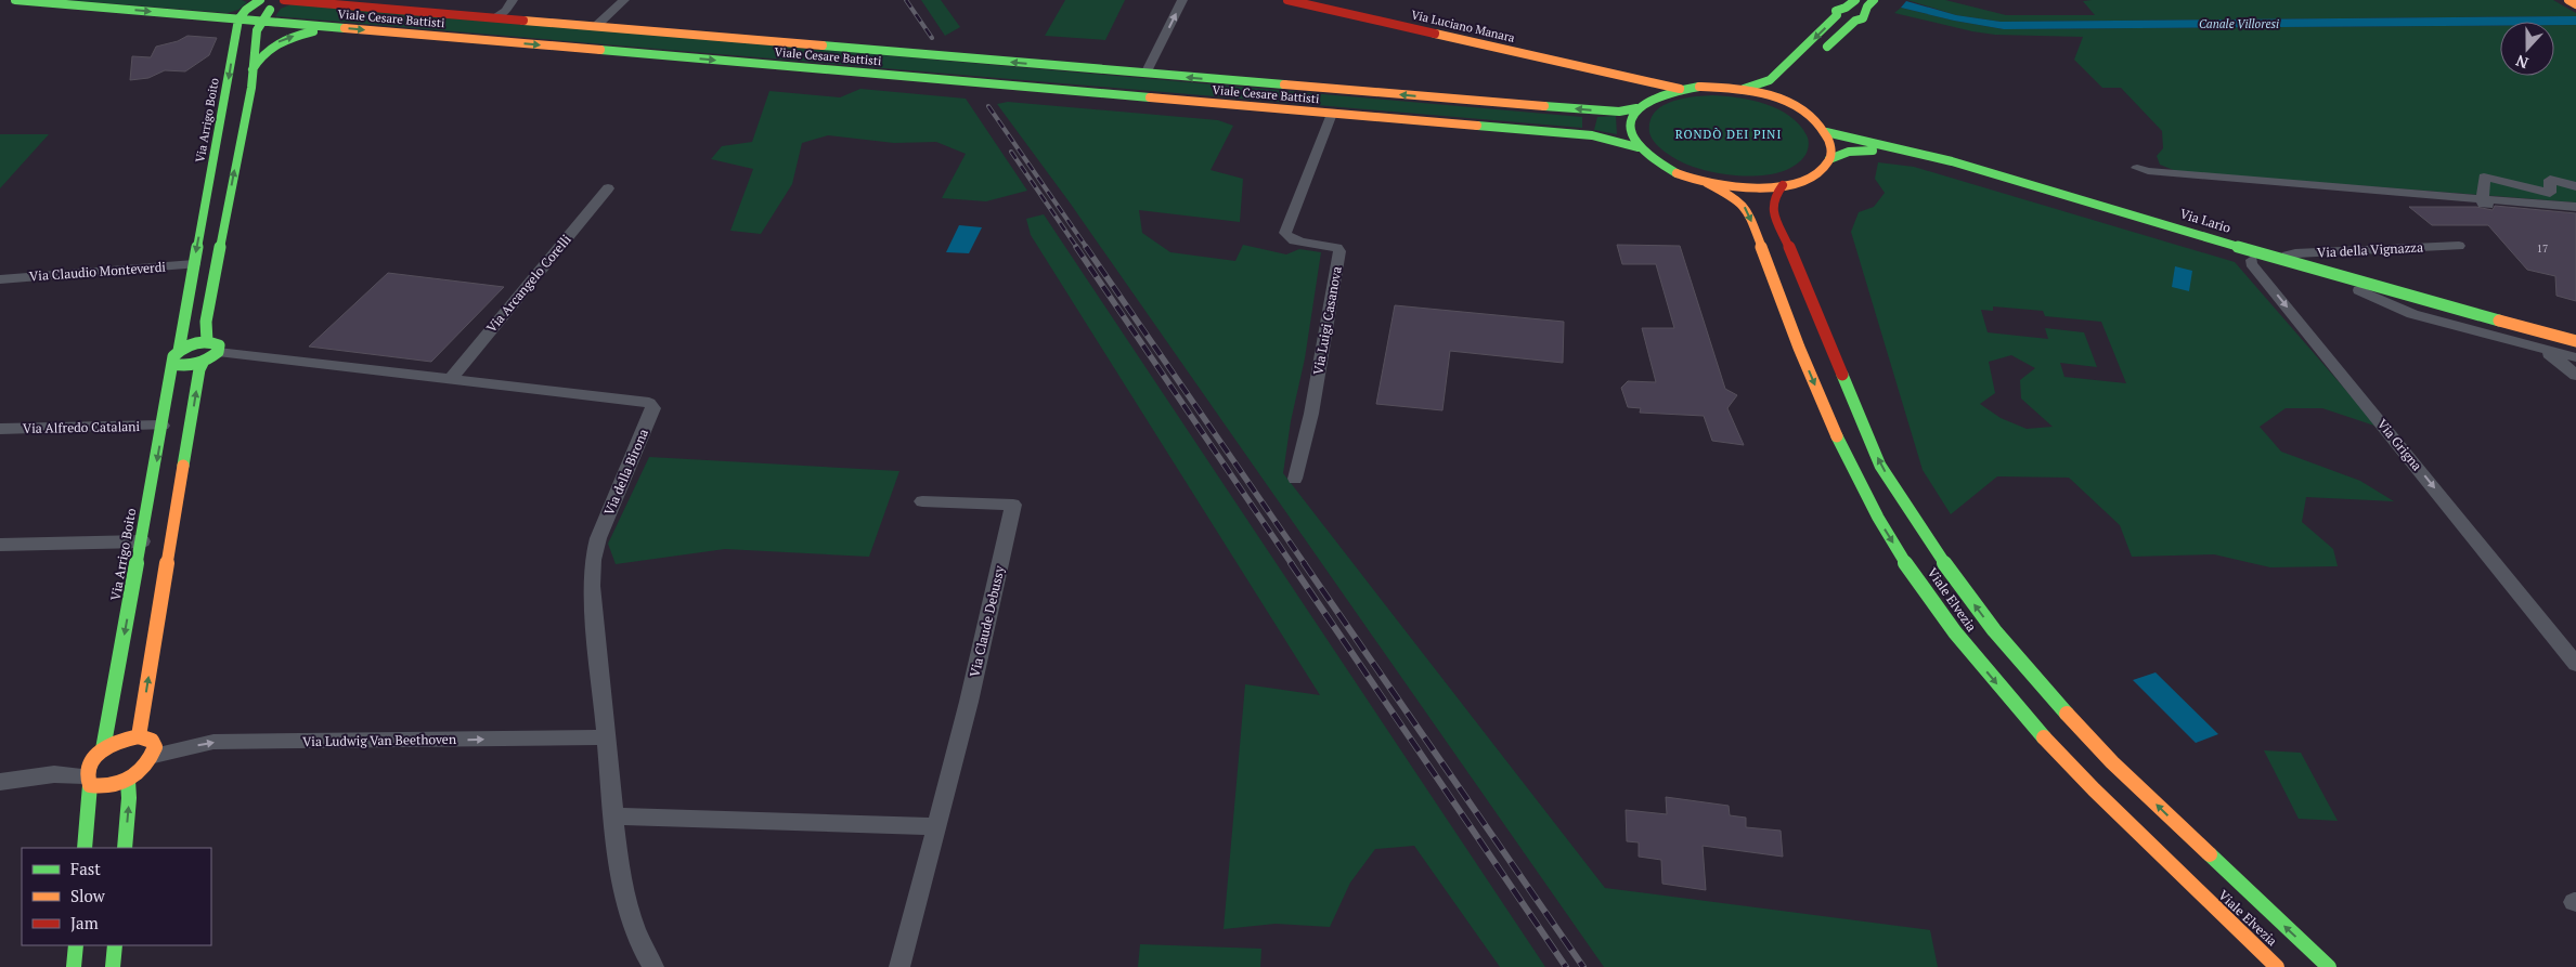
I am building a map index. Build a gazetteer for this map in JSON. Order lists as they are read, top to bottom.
{
  "streets": {
    "main road": [
      "Viale Cesare Battisti",
      "Via Luciano Manara",
      "Via Arrigo Boito",
      "Via Lario",
      "Viale Elvezia"
    ],
    "street": [
      "Via della Vignazza",
      "Via Claudio Monteverdi",
      "Via Arcangelo Corelli",
      "Via Luigi Casanova",
      "Via Alfredo Catalani",
      "Via Grigna",
      "Via della Birona",
      "Via Claude Debussy",
      "Via Ludwig Van Beethoven"
    ]
  },
  "crossings": [
    ["Viale Cesare Battisti", "Via Luciano Manara"],
    ["Viale Cesare Battisti", "Via Arrigo Boito"],
    ["Viale Cesare Battisti", "Via Luigi Casanova"],
    ["Via Arrigo Boito", "Via Claudio Monteverdi"],
    ["Via Arrigo Boito", "Via Alfredo Catalani"],
    ["Via Lario", "Via della Vignazza"],
    ["Via Lario", "Via Grigna"],
    ["Via Arcangelo Corelli", "Via della Birona"],
    ["Via della Birona", "Via Ludwig Van Beethoven"]
  ],
  "one_way": ["Via Grigna", "Via Ludwig Van Beethoven"],
  "districts": ["RONDÒ DEI PINI"],
  "water": ["Canale Villoresi"],
  "house_numbers": ["17"],
  "legend": ["Fast", "Slow", "Jam"],
  "north": "bottom"
}
